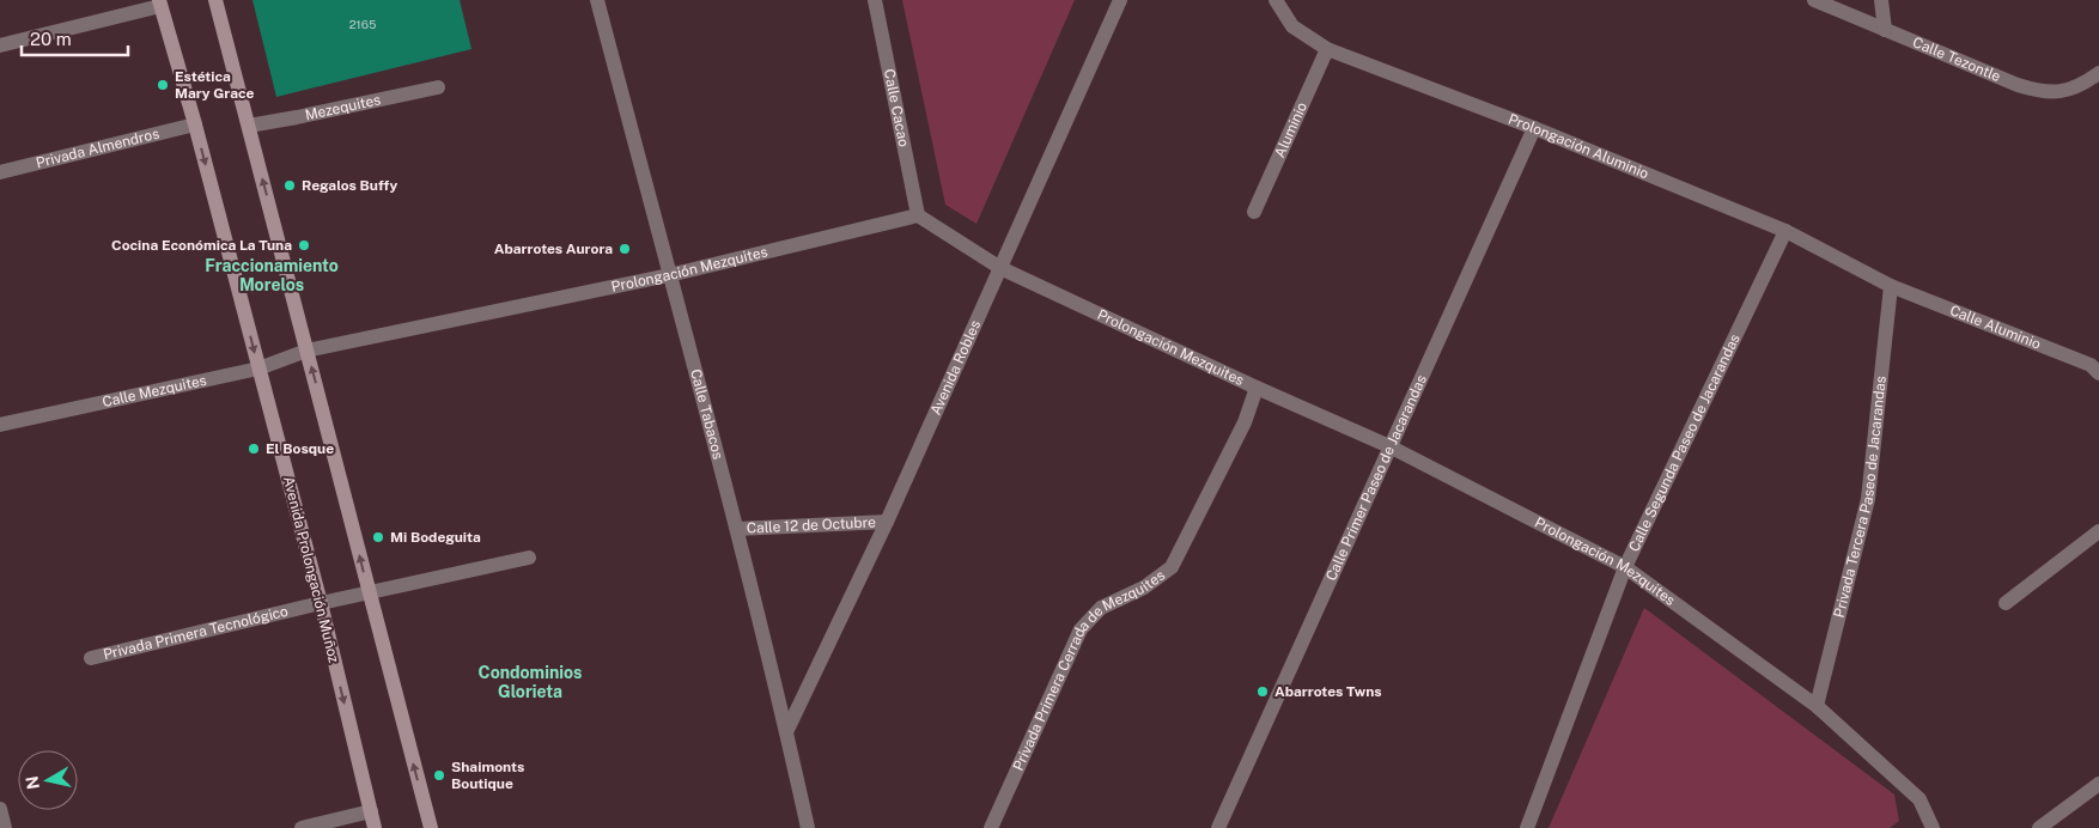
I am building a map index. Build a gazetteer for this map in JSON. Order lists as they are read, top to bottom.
{
  "streets": {
    "street": [
      "Calle Tezontle",
      "Mezequites",
      "Calle Cacao",
      "Aluminio",
      "Prolongación Aluminio",
      "Privada Almendros",
      "Prolongación Mezquites",
      "Calle Aluminio",
      "Avenida Robles",
      "Calle Mezquites",
      "Calle Tabacos",
      "Calle Segunda Paseo de Jacarandas",
      "Calle Primer Paseo de Jacarandas",
      "Privada Tercera Paseo de Jacarandas",
      "Calle 12 de Octubre",
      "Avenida Prolongación Muñoz",
      "Privada Primera Tecnológico",
      "Privada Primera Cerrada de Mezquites"
    ]
  },
  "crossings": [
    ["Calle Cacao", "Prolongación Mezquites"],
    ["Aluminio", "Prolongación Aluminio"],
    ["Prolongación Aluminio", "Calle Aluminio"],
    ["Prolongación Aluminio", "Calle Segunda Paseo de Jacarandas"],
    ["Prolongación Aluminio", "Calle Primer Paseo de Jacarandas"],
    ["Prolongación Aluminio", "Privada Tercera Paseo de Jacarandas"],
    ["Privada Almendros", "Avenida Prolongación Muñoz"],
    ["Prolongación Mezquites", "Avenida Robles"],
    ["Prolongación Mezquites", "Calle Mezquites"],
    ["Prolongación Mezquites", "Calle Tabacos"],
    ["Prolongación Mezquites", "Calle Segunda Paseo de Jacarandas"],
    ["Prolongación Mezquites", "Calle Primer Paseo de Jacarandas"],
    ["Prolongación Mezquites", "Privada Tercera Paseo de Jacarandas"],
    ["Prolongación Mezquites", "Privada Primera Cerrada de Mezquites"],
    ["Calle Aluminio", "Privada Tercera Paseo de Jacarandas"],
    ["Avenida Robles", "Calle Tabacos"],
    ["Avenida Robles", "Calle 12 de Octubre"],
    ["Calle Mezquites", "Avenida Prolongación Muñoz"],
    ["Calle Tabacos", "Calle 12 de Octubre"],
    ["Avenida Prolongación Muñoz", "Privada Primera Tecnológico"]
  ],
  "districts": ["Fraccionamiento Morelos", "Condominios Glorieta"],
  "places": [
    "Estética Mary Grace",
    "Regalos Buffy",
    "Cocina Económica La Tuna",
    "Abarrotes Aurora",
    "El Bosque",
    "Mi Bodeguita",
    "Abarrotes Twns",
    "Shaimonts Boutique"
  ],
  "house_numbers": ["2165"],
  "scale_bar": "20 m",
  "north": "left"
}
